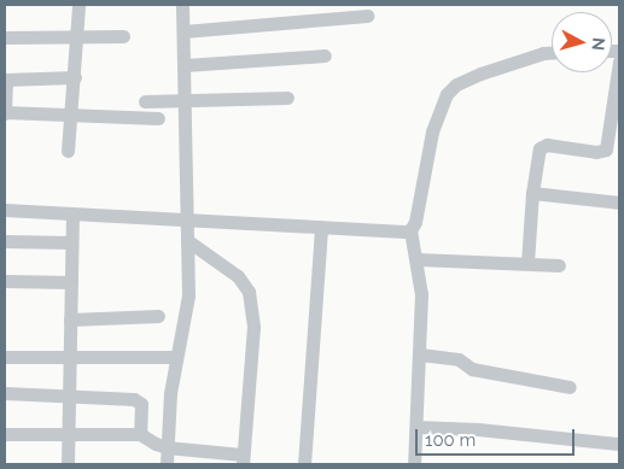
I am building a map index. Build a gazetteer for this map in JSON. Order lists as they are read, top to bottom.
{
  "scale_bar": "100 m",
  "north": "right"
}
